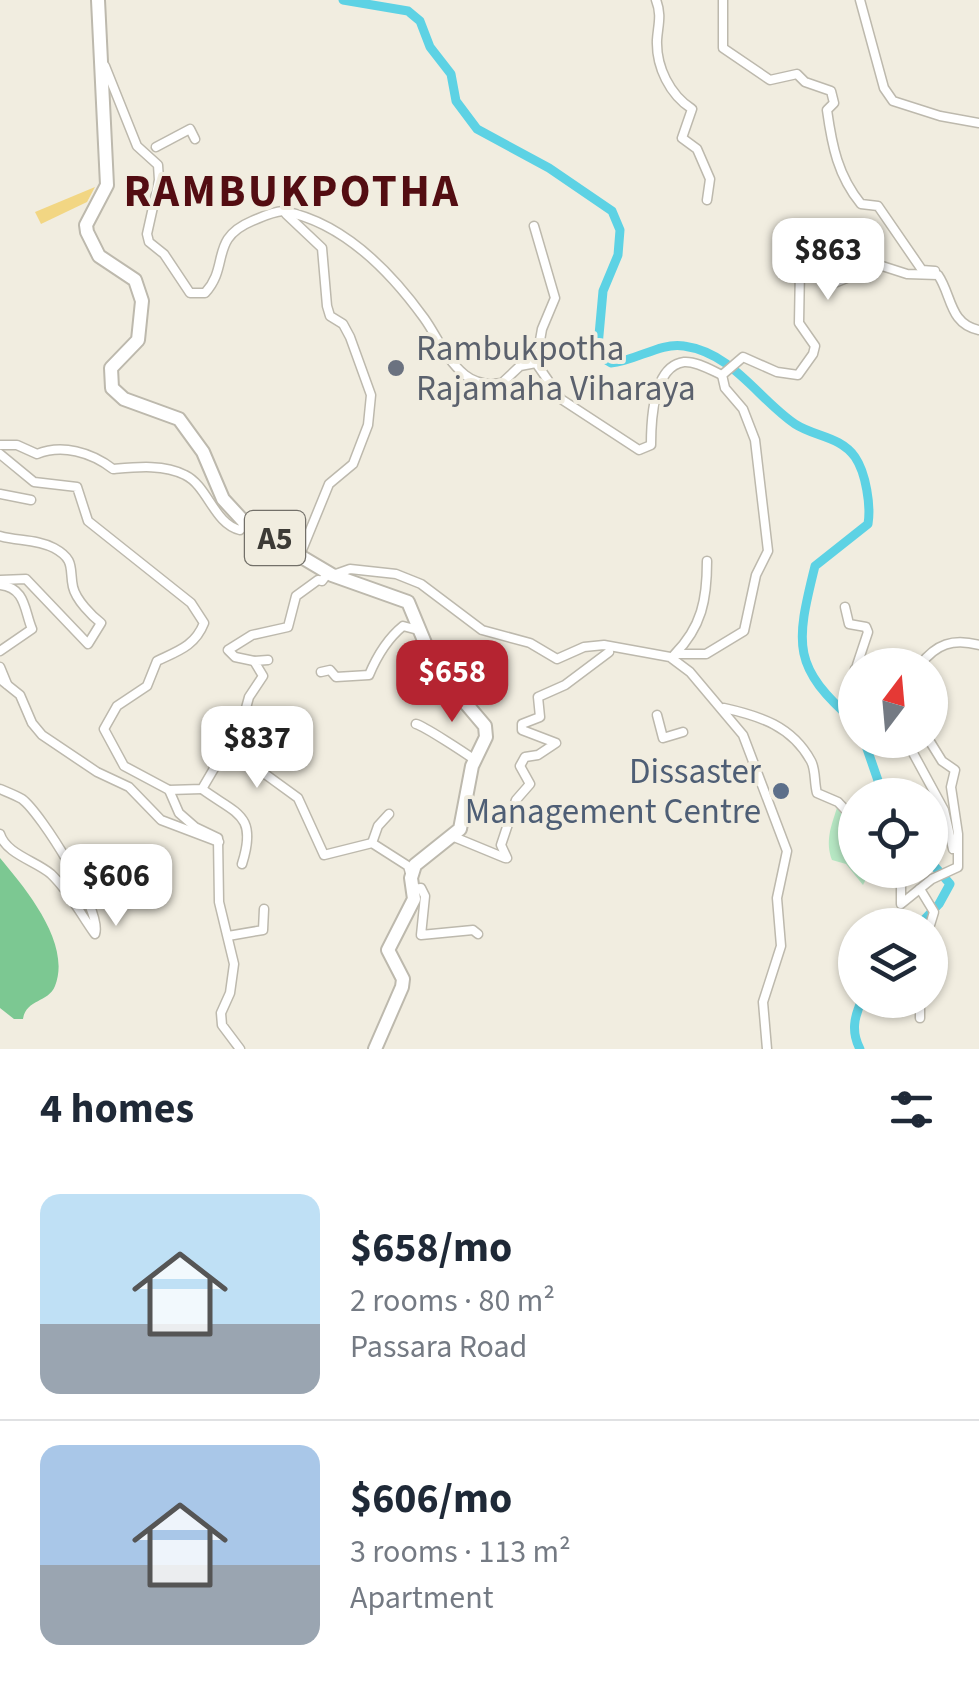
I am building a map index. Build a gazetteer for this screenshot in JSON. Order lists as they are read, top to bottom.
{
  "streets": {
    "highway": ["A5"]
  },
  "districts": ["RAMBUKPOTHA"],
  "places": ["Rambukpotha Rajamaha Viharaya", "Dissaster Management Centre"],
  "north": "top",
  "page": {
    "price": [
      "$863",
      "$658",
      "$837",
      "$606"
    ],
    "heading": "4 homes",
    "list": [
      {
        "name": "$658/mo",
        "note": "2 rooms · 80 m² · Passara Road"
      },
      {
        "name": "$606/mo",
        "note": "3 rooms · 113 m² · Apartment"
      }
    ]
  }
}
